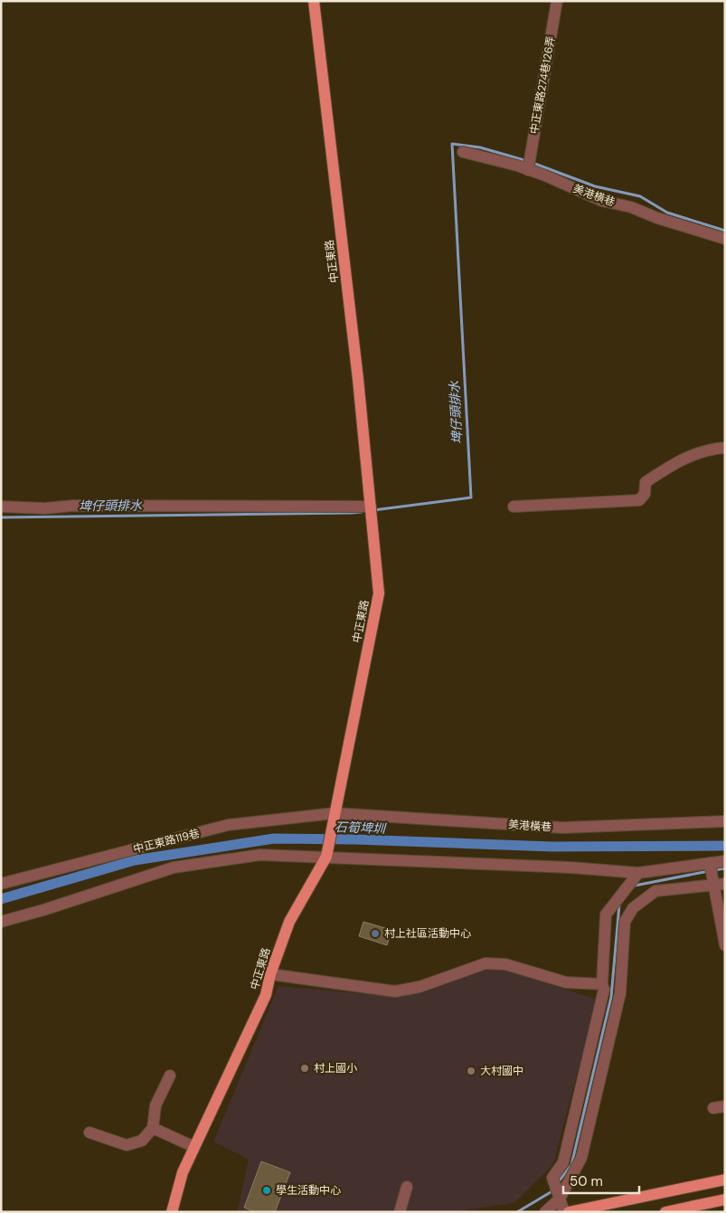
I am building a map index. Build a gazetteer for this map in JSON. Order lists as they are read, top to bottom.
{
  "streets": {
    "main road": ["中正東路"],
    "street": ["中正東路274巷126弄", "美港橫巷", "中正東路119巷"]
  },
  "crossings": [
    ["中正東路274巷126弄", "美港橫巷"],
    ["美港橫巷", "中正東路"],
    ["美港橫巷", "中正東路119巷"],
    ["中正東路", "中正東路119巷"]
  ],
  "water": ["埤仔頭排水", "石筍埤圳"],
  "places": [
    "村上社區活動中心",
    "村上國小",
    "大村國中",
    "學生活動中心"
  ],
  "scale_bar": "50 m"
}
